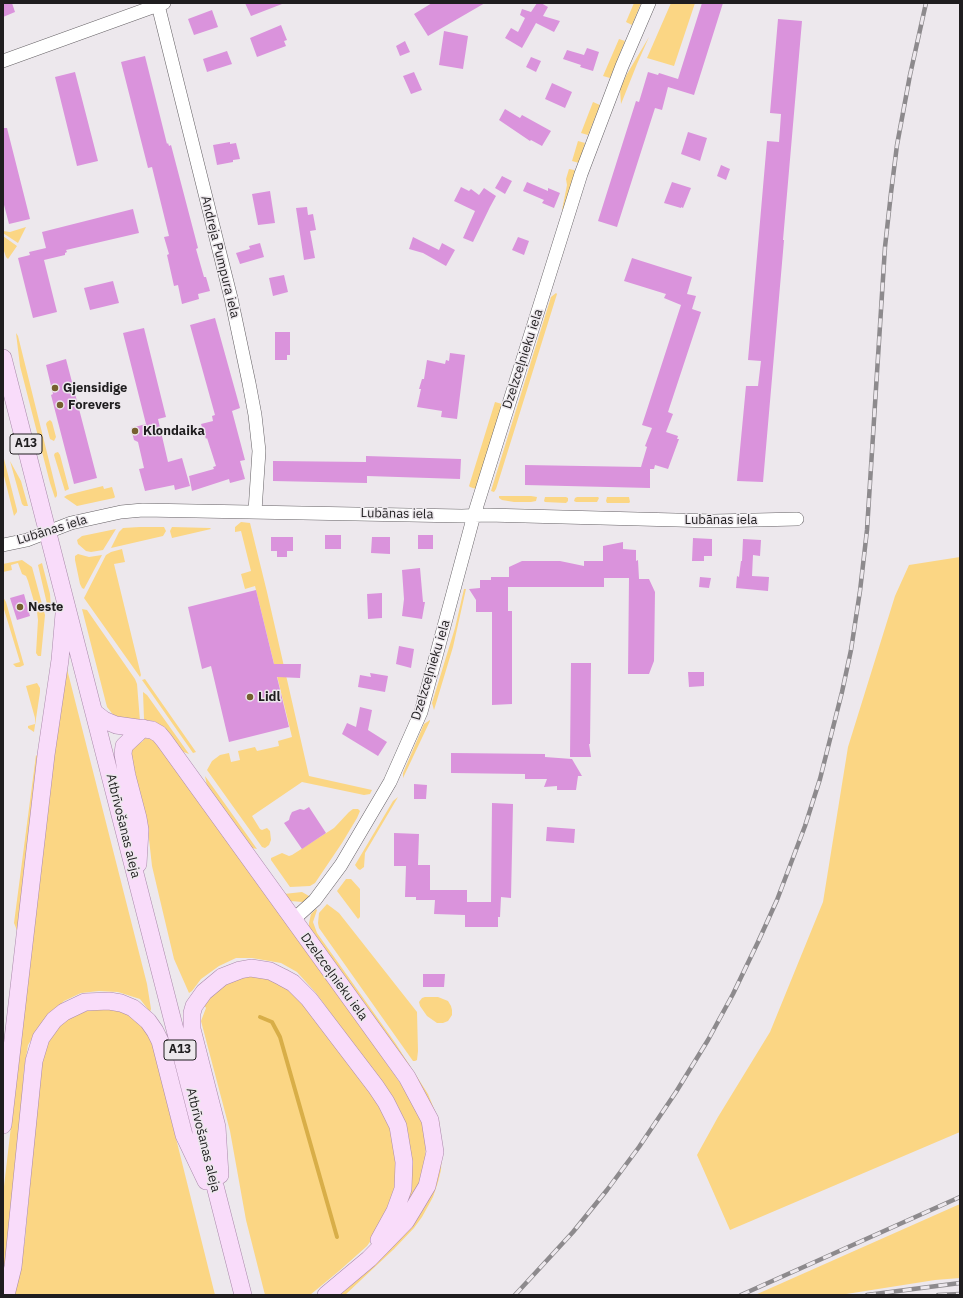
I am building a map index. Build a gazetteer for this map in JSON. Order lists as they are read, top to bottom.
{
  "streets": {
    "main road": ["Dzelzceļnieku iela", "A13", "Atbrīvošanas aleja"],
    "street": ["Andreja Pumpura iela", "Lubānas iela"]
  },
  "crossings": [
    ["Andreja Pumpura iela", "Lubānas iela"],
    ["Dzelzceļnieku iela", "Lubānas iela"],
    ["Lubānas iela", "Atbrīvošanas aleja"]
  ],
  "places": [
    "Gjensidige",
    "Forevers",
    "Klondaika",
    "Neste",
    "Lidl"
  ]
}
